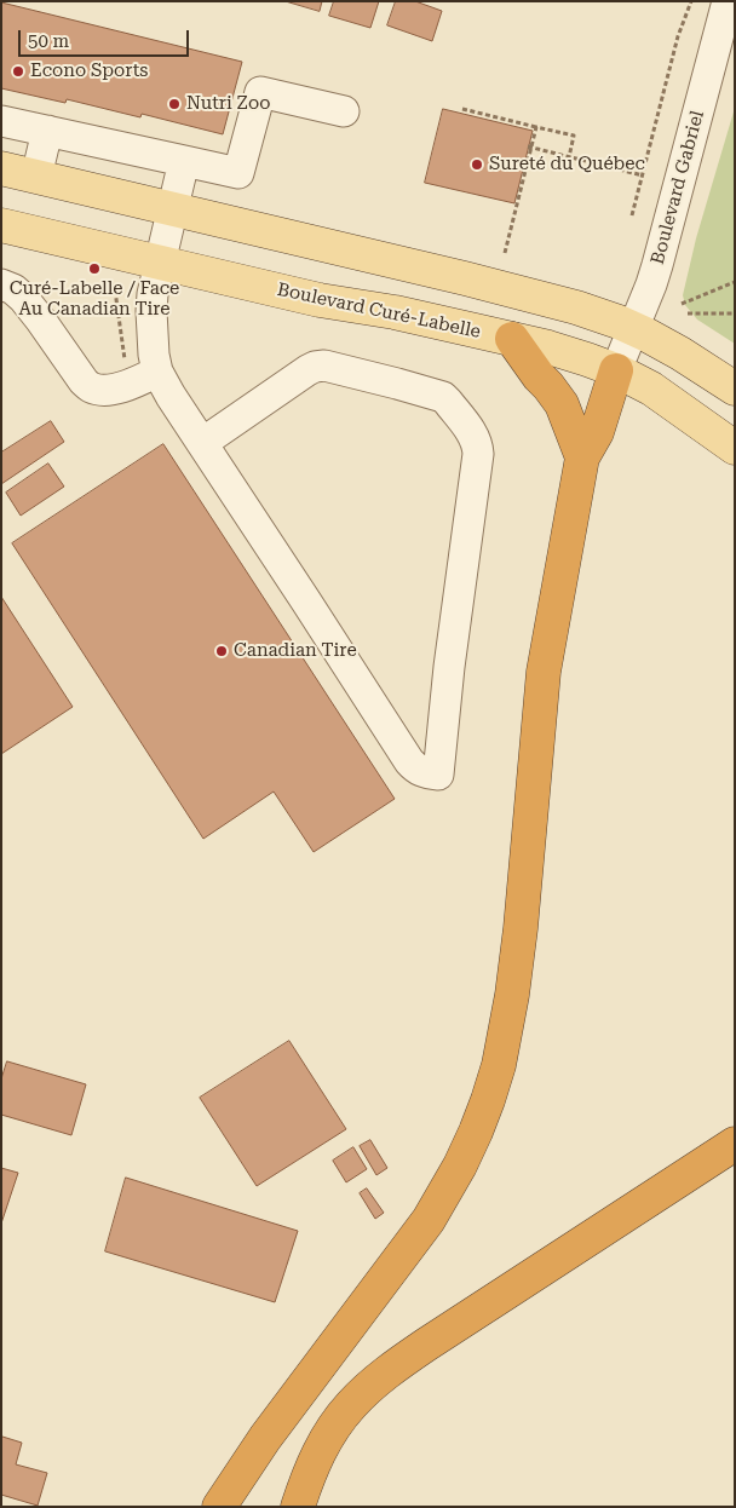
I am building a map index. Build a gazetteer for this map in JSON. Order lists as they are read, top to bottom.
{
  "streets": {
    "main road": ["Boulevard Curé-Labelle"],
    "street": ["Boulevard Gabriel"]
  },
  "crossings": [
    ["Boulevard Gabriel", "Boulevard Curé-Labelle"]
  ],
  "places": [
    "Econo Sports",
    "Nutri Zoo",
    "Sureté du Québec",
    "Curé-Labelle / Face Au Canadian Tire",
    "Canadian Tire"
  ],
  "scale_bar": "50 m"
}
